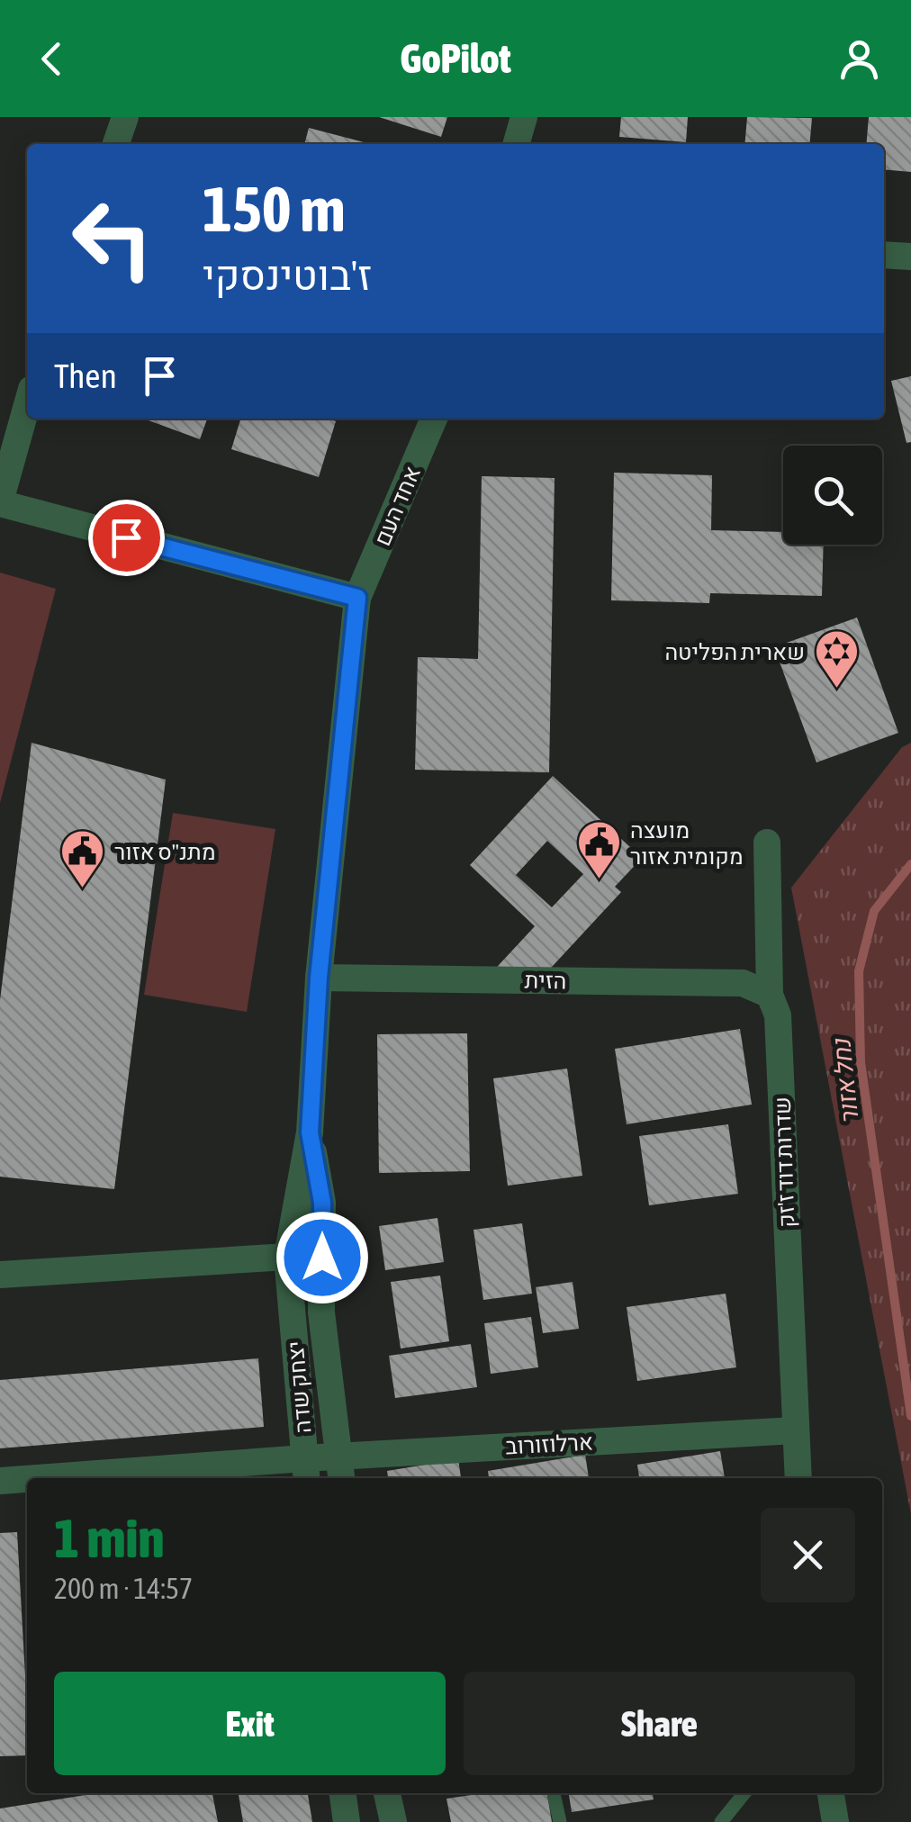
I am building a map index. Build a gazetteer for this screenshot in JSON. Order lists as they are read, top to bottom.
{
  "streets": {
    "street": [
      "אחד העם",
      "הזית",
      "שדרות דוד ז'זק",
      "יצחק שדה",
      "ארלוזורוב"
    ]
  },
  "crossings": [
    ["אחד העם", "יצחק שדה"],
    ["הזית", "שדרות דוד ז'זק"],
    ["הזית", "יצחק שדה"],
    ["שדרות דוד ז'זק", "ארלוזורוב"],
    ["יצחק שדה", "ארלוזורוב"]
  ],
  "water": ["נחל אזור"],
  "places": {
    "synagogue": ["שארית הפליטה"],
    "public building": ["מועצה מקומית אזור", "מתנ\"ס אזור"]
  },
  "page": {
    "header": "GoPilot",
    "turn": ["150 m", "ז'בוטינסקי"],
    "then": "Then",
    "heading": ["1 min", "200 m · 14:57"],
    "buttons": ["Exit", "Share"]
  }
}
